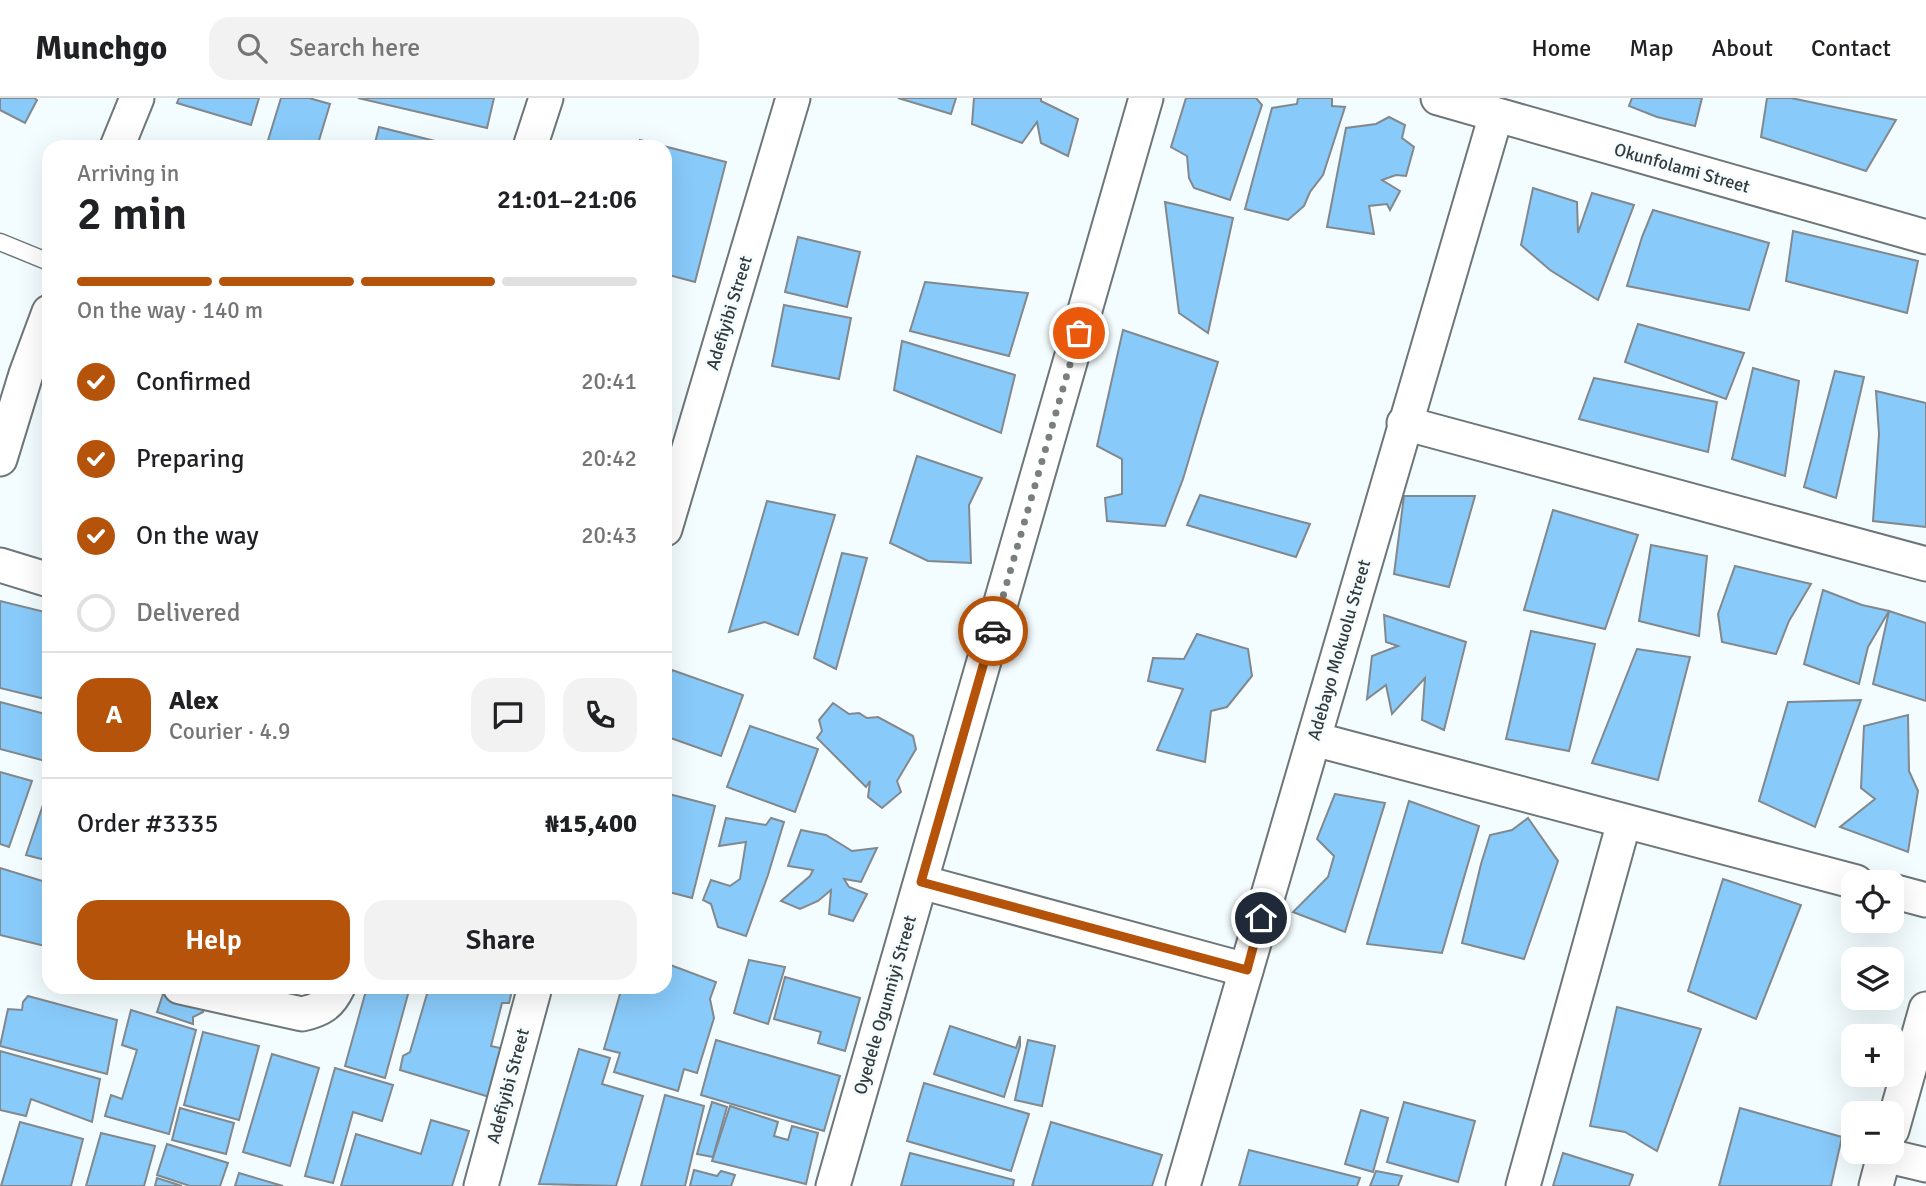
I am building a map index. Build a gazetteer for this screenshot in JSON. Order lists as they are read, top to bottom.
{
  "streets": {
    "street": [
      "Okunfolami Street",
      "Adefiyibi Street",
      "Adebayo Mokuolu Street",
      "Oyedele Ogunniyi Street"
    ]
  },
  "crossings": [
    ["Okunfolami Street", "Adebayo Mokuolu Street"]
  ],
  "page": {
    "header": "Munchgo",
    "search": "Search here",
    "nav": [
      "Home",
      "Map",
      "About",
      "Contact"
    ],
    "heading": ["2 min", "Arriving in", "21:01–21:06"],
    "panel": [
      "Alex",
      "Courier · 4.9",
      "Order #3335",
      "₦15,400"
    ],
    "bar": "On the way · 140 m",
    "list": [
      ["Confirmed", "20:41"],
      ["Preparing", "20:42"],
      ["On the way", "20:43"],
      "Delivered"
    ],
    "round": "A",
    "map_buttons": ["+", "−"],
    "buttons": ["Help", "Share"]
  }
}
